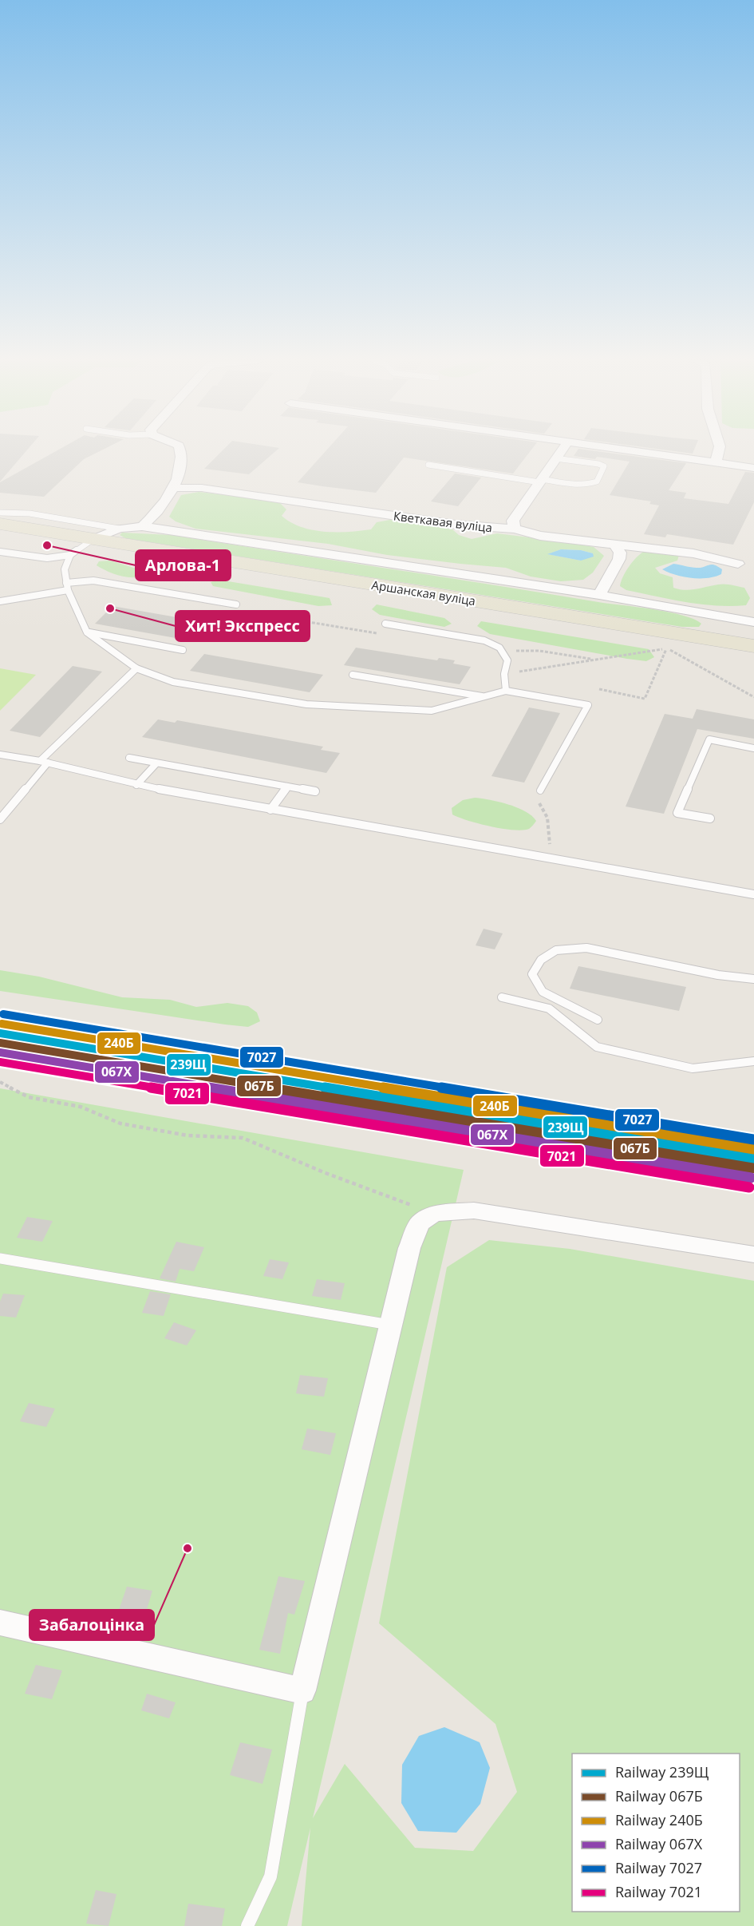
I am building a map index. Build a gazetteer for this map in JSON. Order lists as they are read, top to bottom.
{
  "streets": {
    "main road": ["Аршанская вуліца"],
    "street": ["Кветкавая вуліца"]
  },
  "places": ["Арлова-1", "Хит! Экспресс", "Забалоцінка"],
  "lines": [
    "rail line 7027",
    "rail line 240Б",
    "rail line 239Щ",
    "rail line 067Б",
    "rail line 067Х",
    "rail line 7021"
  ],
  "legend": [
    "Railway 239Щ",
    "Railway 067Б",
    "Railway 240Б",
    "Railway 067Х",
    "Railway 7027",
    "Railway 7021"
  ]
}
